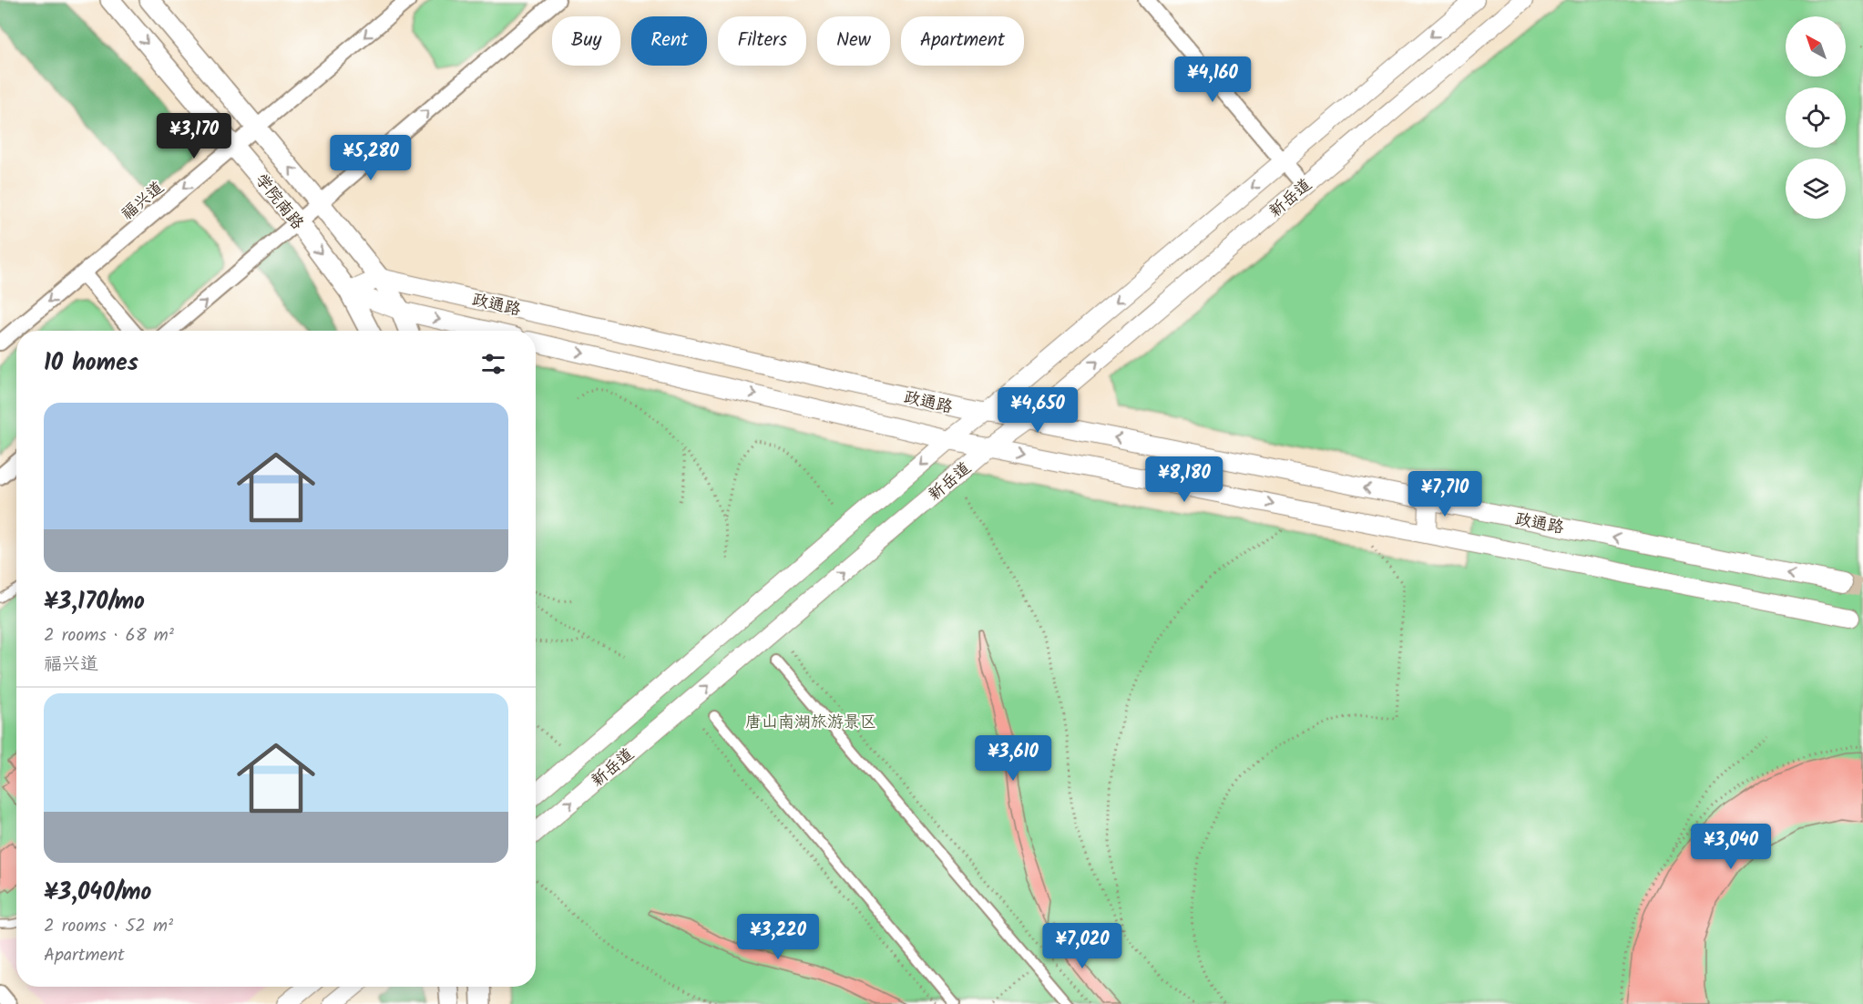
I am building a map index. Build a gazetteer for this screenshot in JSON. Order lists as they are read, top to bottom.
{
  "streets": {
    "main road": ["新岳道", "学院南路", "政通路"],
    "street": ["福兴道"]
  },
  "crossings": [
    ["新岳道", "政通路"],
    ["福兴道", "学院南路"],
    ["学院南路", "政通路"]
  ],
  "parks": ["唐山南湖旅游景区"],
  "north": "top left",
  "page": {
    "chip": [
      "Buy",
      "Rent",
      "Filters",
      "New",
      "Apartment"
    ],
    "price": [
      "¥4,160",
      "¥3,170",
      "¥5,280",
      "¥4,650",
      "¥8,180",
      "¥7,710",
      "¥3,610",
      "¥3,040",
      "¥3,220",
      "¥7,020"
    ],
    "heading": "10 homes",
    "list": [
      {
        "name": "¥3,170/mo",
        "note": "2 rooms · 68 m² · 福兴道"
      },
      {
        "name": "¥3,040/mo",
        "note": "2 rooms · 52 m² · Apartment"
      }
    ]
  }
}
